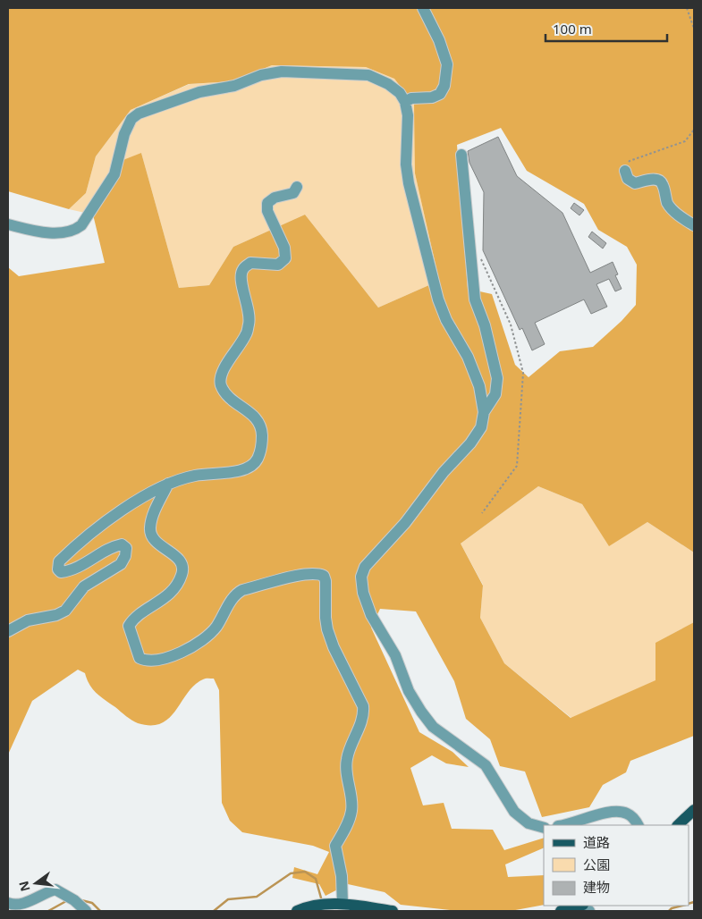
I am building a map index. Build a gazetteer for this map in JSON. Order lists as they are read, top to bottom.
{
  "legend": ["道路", "公園", "建物"],
  "scale_bar": "100 m",
  "north": "left"
}
